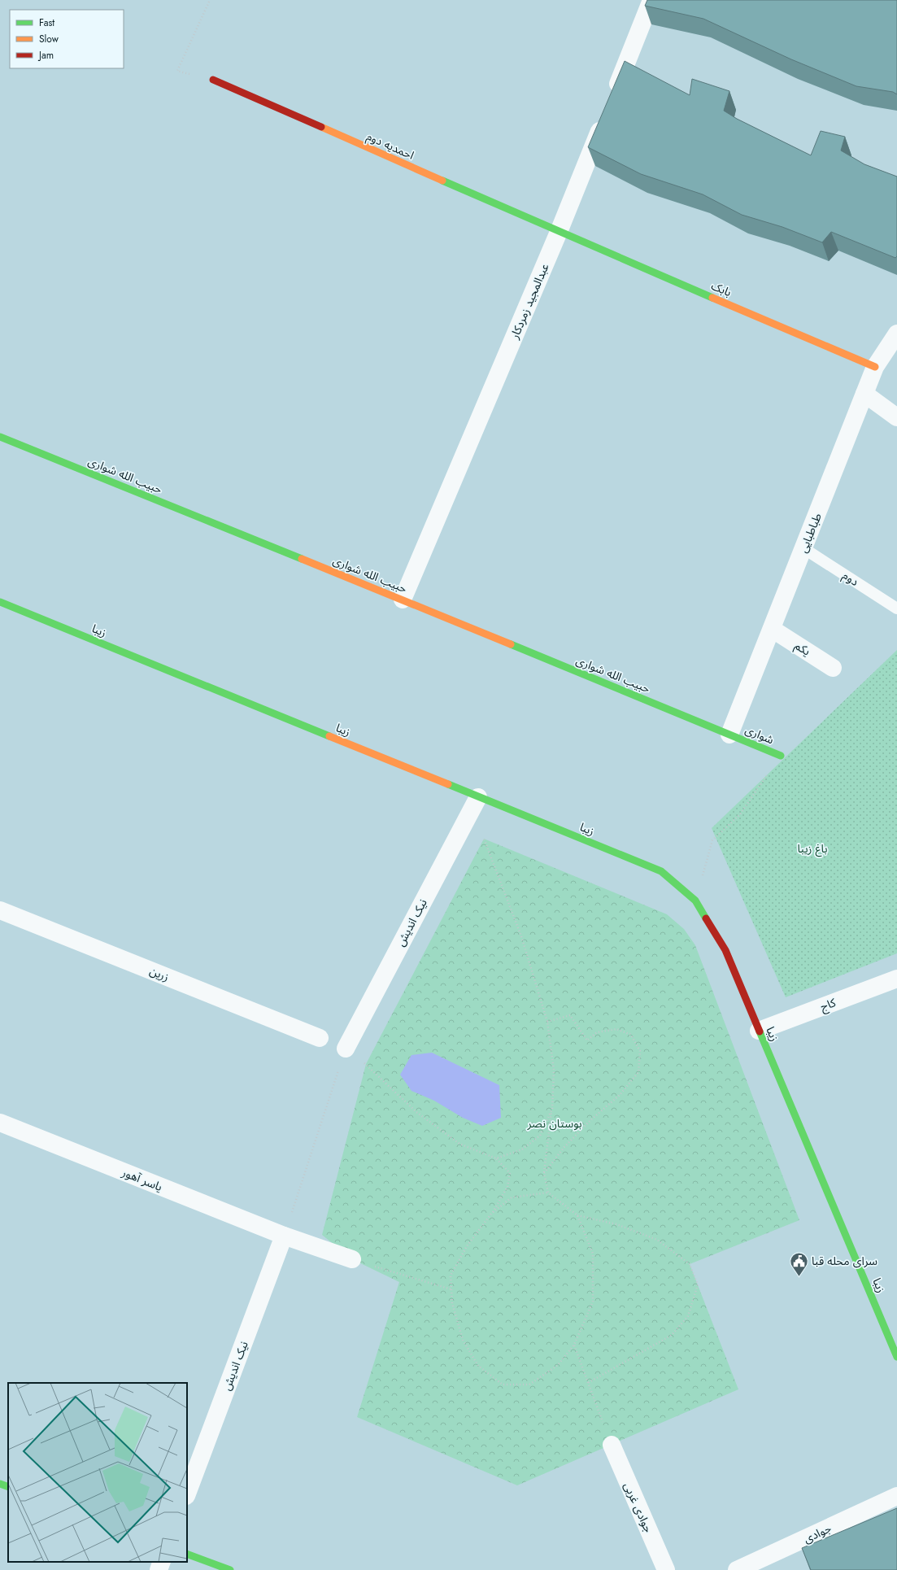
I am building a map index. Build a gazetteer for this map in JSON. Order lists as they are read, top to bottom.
{
  "streets": {
    "street": [
      "احمدیه دوم",
      "بابک",
      "عبدالمجید زمردکار",
      "حبیب الله شواری",
      "طباطبایی",
      "زیبا",
      "یکم",
      "شواری",
      "نیک اندیش",
      "زرین",
      "کاج",
      "یاسر آهور",
      "جوادی غربی",
      "جوادی"
    ],
    "lane": ["دوم"]
  },
  "crossings": [
    ["احمدیه دوم", "بابک"],
    ["احمدیه دوم", "عبدالمجید زمردکار"],
    ["بابک", "عبدالمجید زمردکار"],
    ["بابک", "طباطبایی"],
    ["عبدالمجید زمردکار", "حبیب الله شواری"],
    ["حبیب الله شواری", "طباطبایی"],
    ["حبیب الله شواری", "شواری"],
    ["طباطبایی", "دوم"],
    ["طباطبایی", "یکم"],
    ["طباطبایی", "شواری"],
    ["زیبا", "نیک اندیش"],
    ["زیبا", "کاج"],
    ["نیک اندیش", "یاسر آهور"]
  ],
  "parks": ["باغ زیبا", "بوستان نصر"],
  "places": {
    "public building": ["سرای محله قبا"]
  },
  "legend": ["Fast", "Slow", "Jam"]
}
